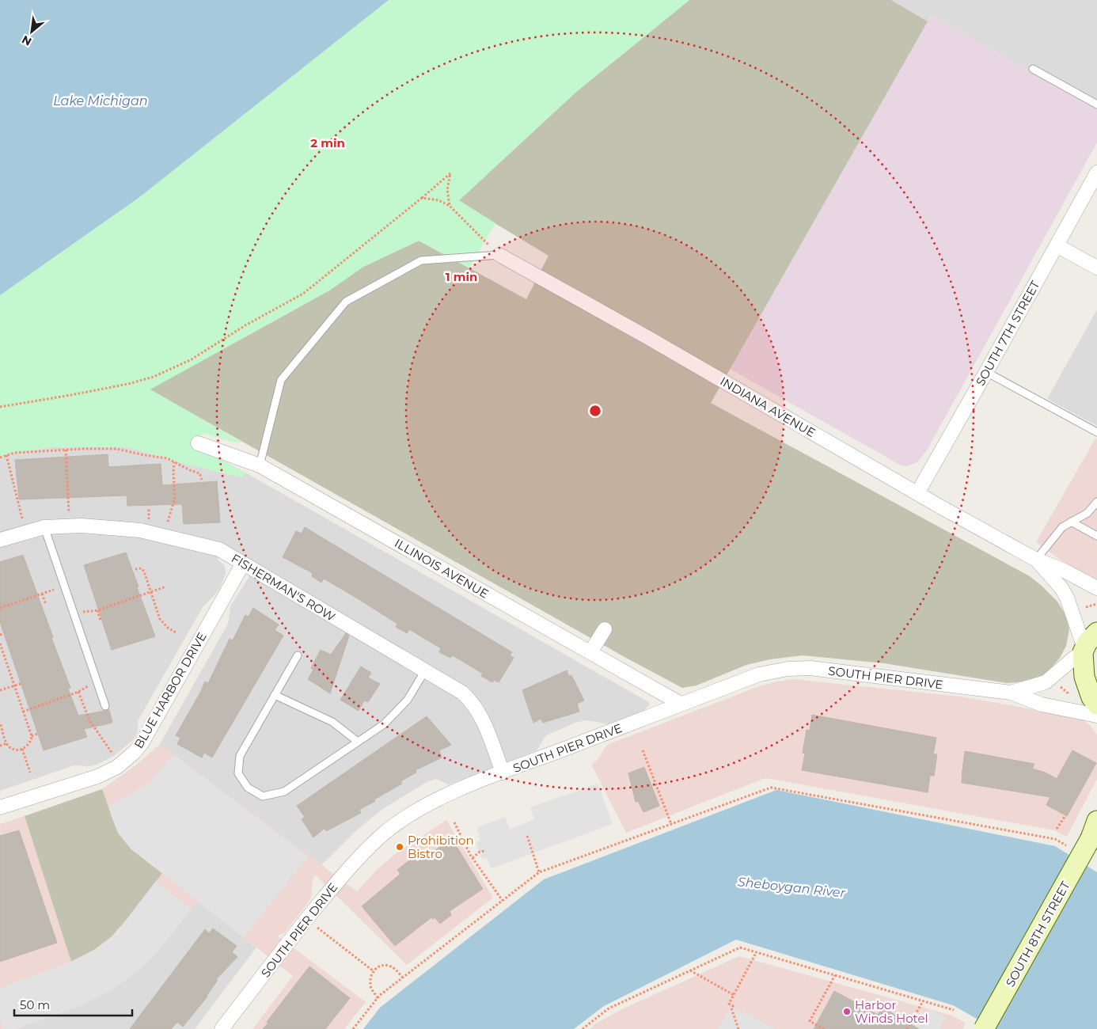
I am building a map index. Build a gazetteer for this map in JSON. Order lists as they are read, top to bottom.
{
  "streets": {
    "main road": ["SOUTH 8TH STREET"],
    "street": [
      "SOUTH 7TH STREET",
      "INDIANA AVENUE",
      "ILLINOIS AVENUE",
      "FISHERMAN'S ROW",
      "SOUTH PIER DRIVE",
      "BLUE HARBOR DRIVE"
    ]
  },
  "crossings": [
    ["SOUTH 7TH STREET", "INDIANA AVENUE"],
    ["INDIANA AVENUE", "SOUTH PIER DRIVE"],
    ["ILLINOIS AVENUE", "SOUTH PIER DRIVE"],
    ["FISHERMAN'S ROW", "SOUTH PIER DRIVE"],
    ["FISHERMAN'S ROW", "BLUE HARBOR DRIVE"]
  ],
  "water": ["Lake Michigan", "Sheboygan River"],
  "places": ["Prohibition Bistro", "Harbor Winds Hotel"],
  "scale_bar": "50 m",
  "north": "bottom left",
  "rings": ["2 min", "1 min"]
}
